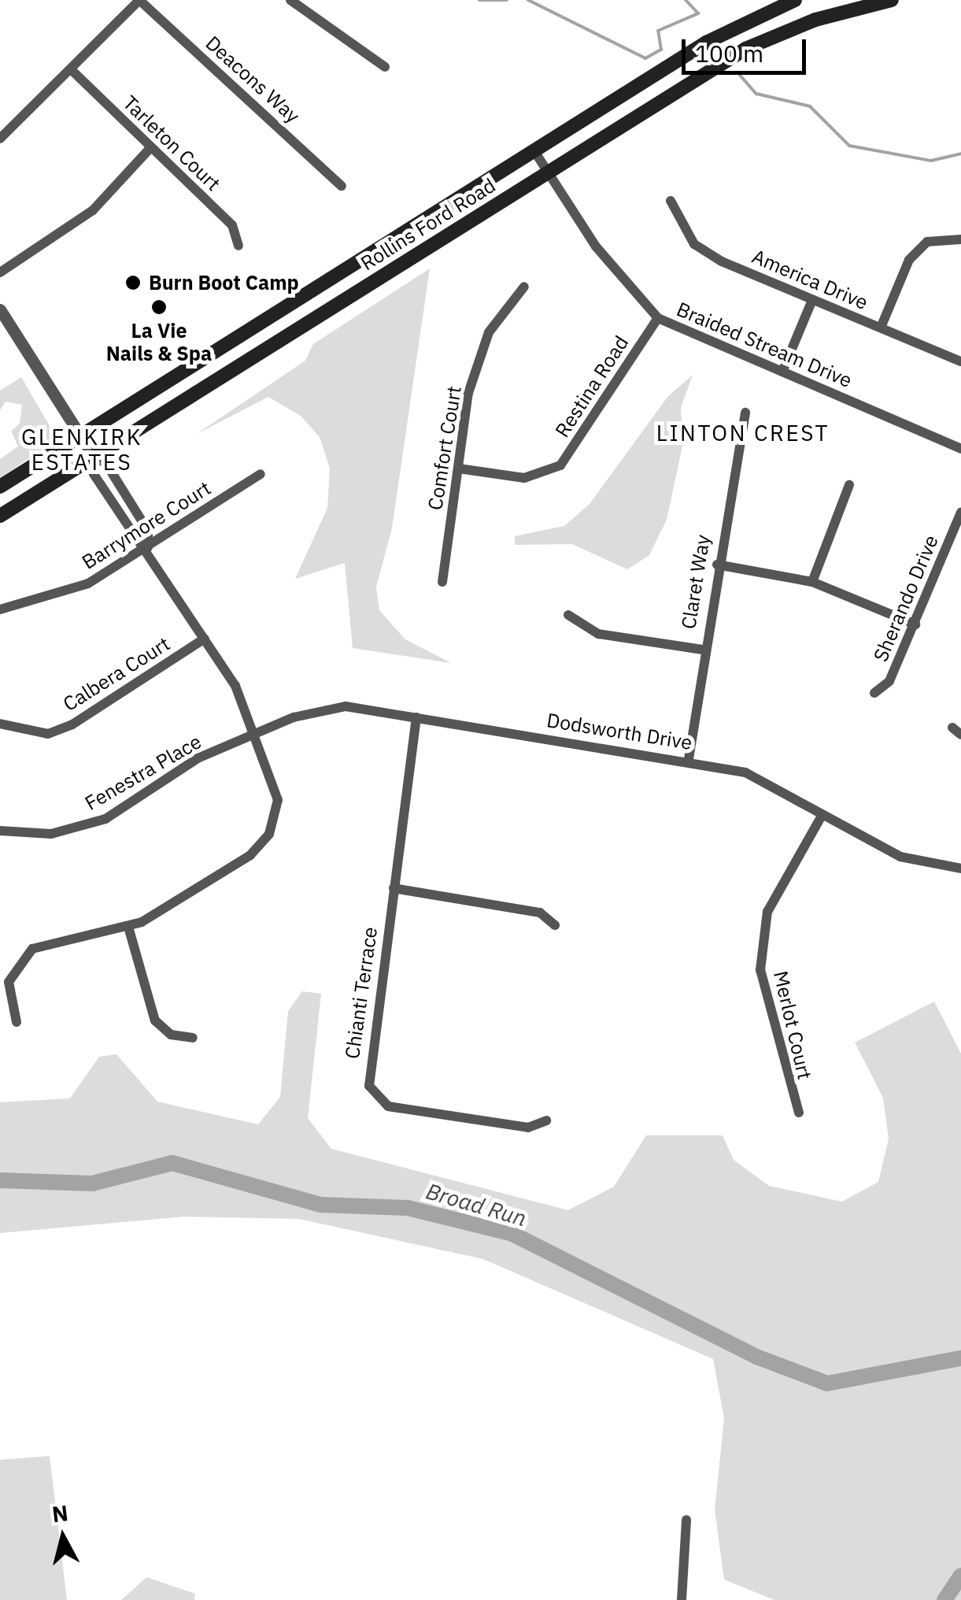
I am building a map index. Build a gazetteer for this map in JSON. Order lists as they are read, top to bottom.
{
  "streets": {
    "main road": ["Rollins Ford Road"],
    "street": [
      "Deacons Way",
      "Tarleton Court",
      "America Drive",
      "Braided Stream Drive",
      "Restina Road",
      "Comfort Court",
      "Barrymore Court",
      "Claret Way",
      "Sherando Drive",
      "Calbera Court",
      "Dodsworth Drive",
      "Fenestra Place",
      "Chianti Terrace",
      "Merlot Court"
    ]
  },
  "crossings": [
    ["Rollins Ford Road", "Braided Stream Drive"],
    ["Braided Stream Drive", "Restina Road"],
    ["Restina Road", "Comfort Court"],
    ["Claret Way", "Dodsworth Drive"],
    ["Dodsworth Drive", "Fenestra Place"],
    ["Dodsworth Drive", "Chianti Terrace"],
    ["Dodsworth Drive", "Merlot Court"]
  ],
  "districts": ["LINTON CREST", "GLENKIRK ESTATES"],
  "water": ["Broad Run"],
  "places": ["Burn Boot Camp", "La Vie Nails & Spa"],
  "scale_bar": "100 m",
  "north": "top"
}
